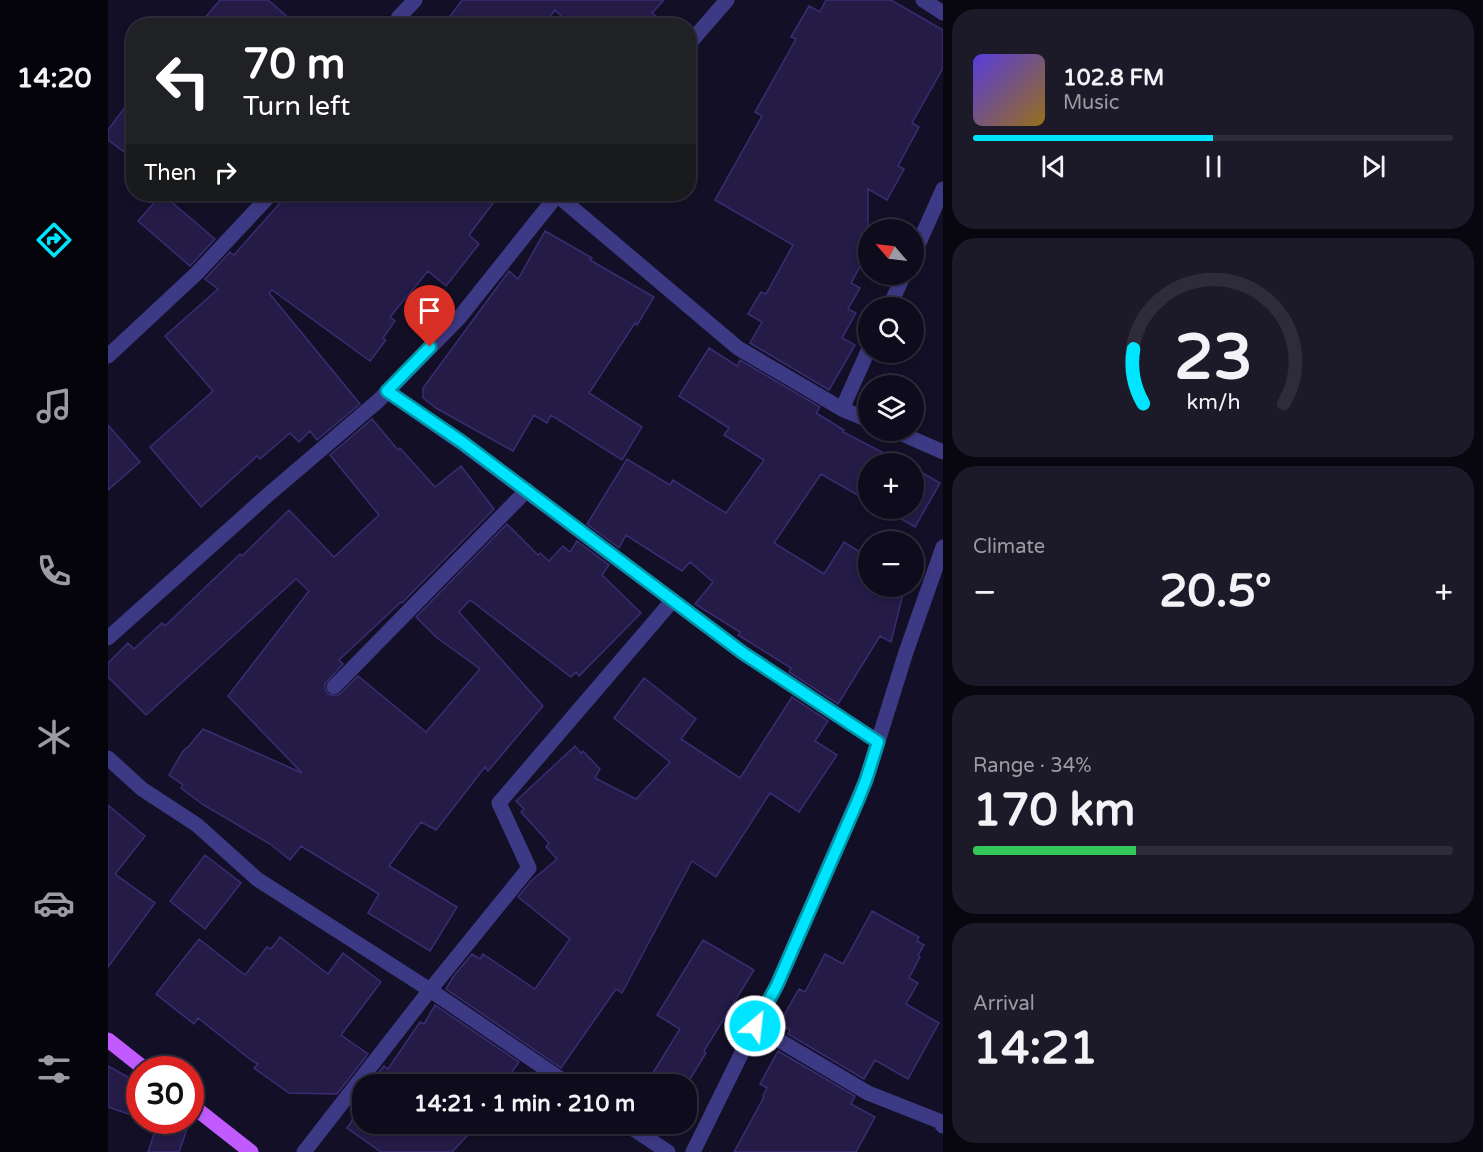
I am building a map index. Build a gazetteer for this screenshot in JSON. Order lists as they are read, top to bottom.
{
  "north": "top left",
  "page": {
    "tabs": "14:20",
    "turn": ["70 m", "Turn left"],
    "song": ["102.8 FM", "Music"],
    "then": "Then",
    "map_buttons": ["+", "−"],
    "tile": [
      "Climate",
      ["Range · 34%", "170 km"],
      ["Arrival", "14:21"]
    ],
    "heat": ["−", "20.5°", "+"],
    "limit": "30",
    "trip": "14:21 · 1 min · 210 m",
    "gauge": ["23", "km/h"]
  }
}
